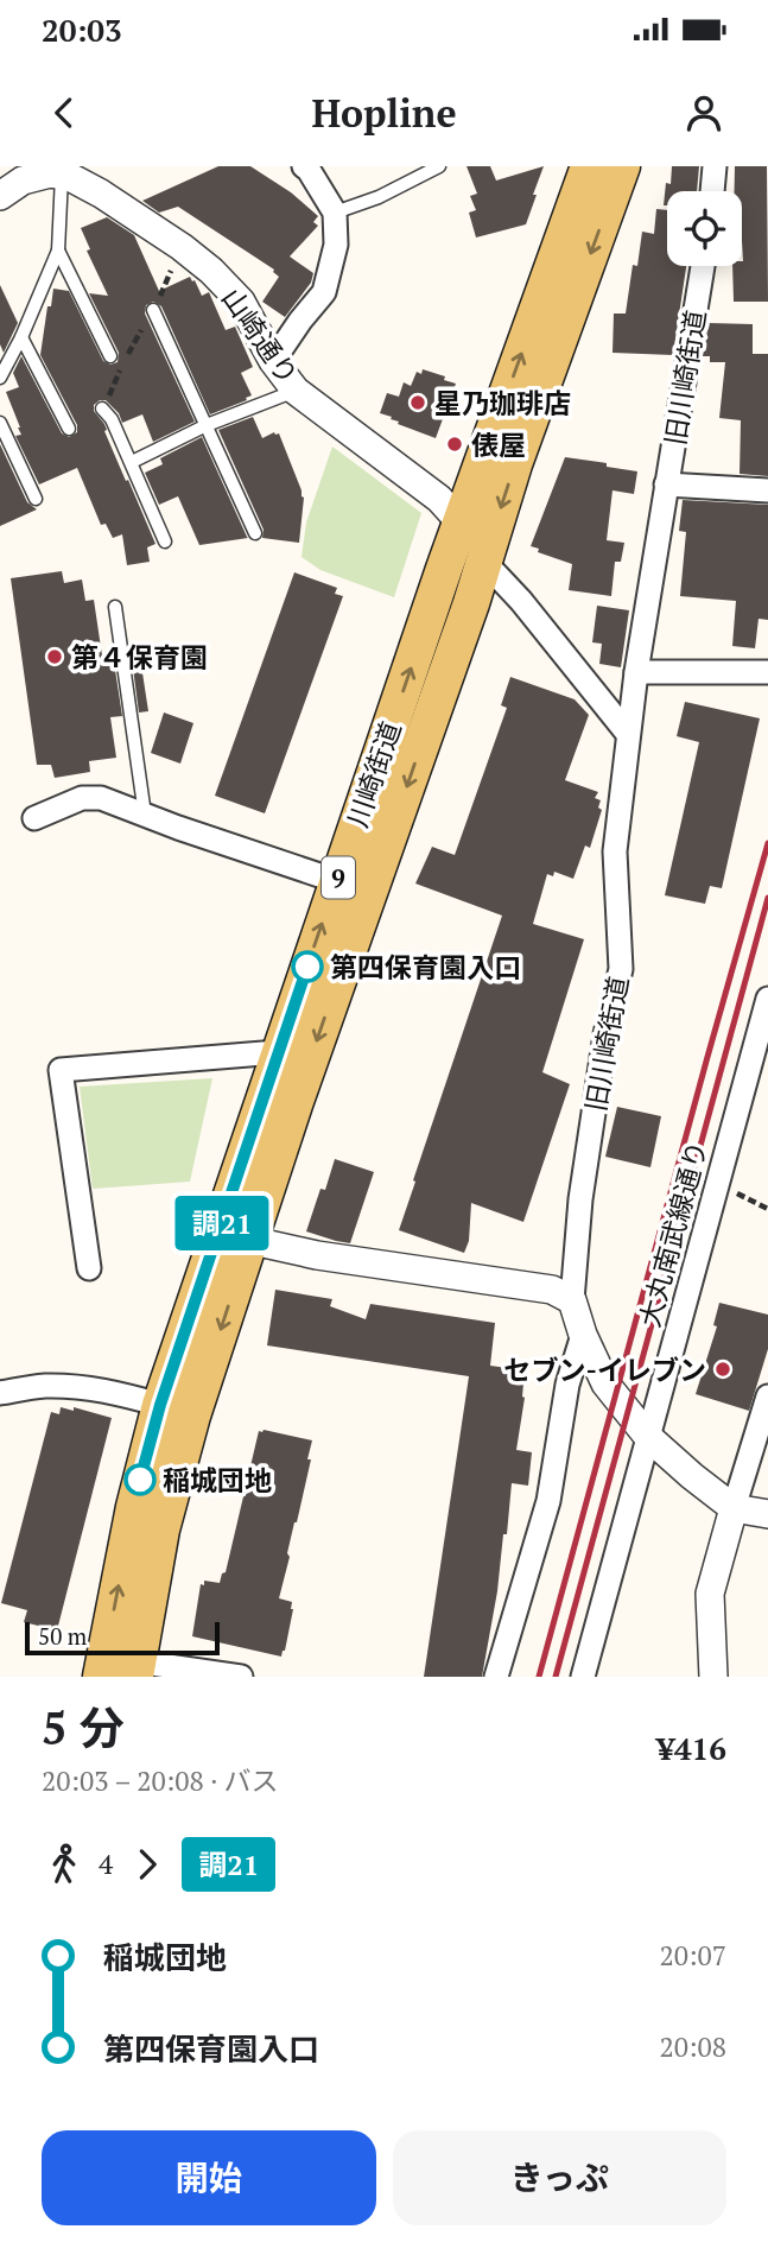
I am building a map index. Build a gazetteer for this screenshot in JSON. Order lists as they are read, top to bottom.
{
  "streets": {
    "main road": ["川崎街道", "9"],
    "street": ["山崎通り", "旧川崎街道", "大丸南武線通り"]
  },
  "crossings": [
    ["山崎通り", "川崎街道"],
    ["旧川崎街道", "大丸南武線通り"]
  ],
  "places": [
    "星乃珈琲店",
    "俵屋",
    "第４保育園",
    "第四保育園入口",
    "セブン-イレブン",
    "稲城団地"
  ],
  "lines": ["bus line 調21"],
  "scale_bar": "50 m",
  "page": {
    "status": "20:03",
    "header": "Hopline",
    "on_map": "調21",
    "scale": "50 m",
    "heading": ["5 分", "20:03 – 20:08 · バス", "¥416"],
    "legs": ["4", "調21"],
    "list": [
      {
        "name": "稲城団地",
        "value": "20:07"
      },
      {
        "name": "第四保育園入口",
        "value": "20:08"
      }
    ],
    "buttons": ["開始", "きっぷ"]
  }
}
